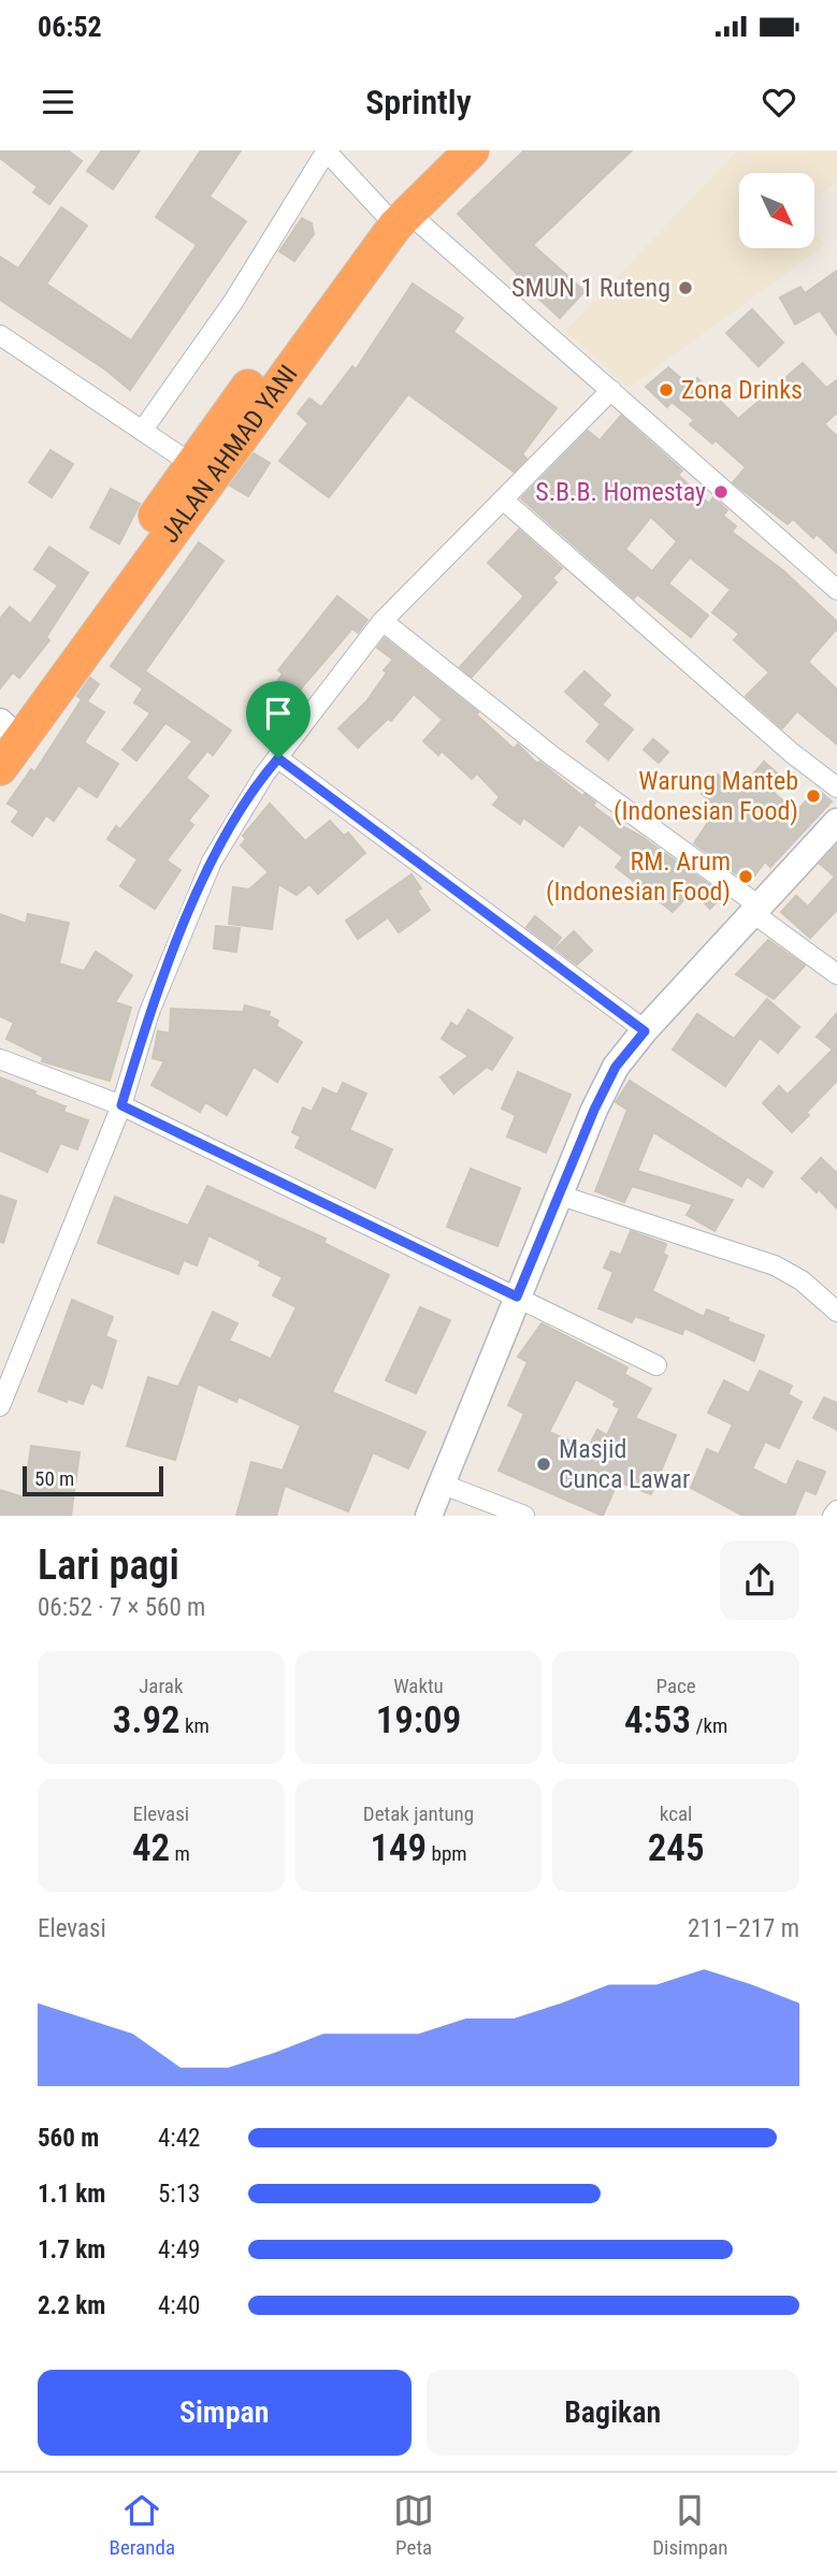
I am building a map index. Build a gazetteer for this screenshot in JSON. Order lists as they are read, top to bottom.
{
  "streets": {
    "highway": ["JALAN AHMAD YANI"]
  },
  "places": [
    "SMUN 1 Ruteng",
    "Zona Drinks",
    "S.B.B. Homestay",
    "Warung Manteb (Indonesian Food)",
    "RM. Arum (Indonesian Food)",
    "Masjid Cunca Lawar"
  ],
  "scale_bar": "50 m",
  "north": "bottom right",
  "page": {
    "status": "06:52",
    "header": "Sprintly",
    "scale": "50 m",
    "heading": ["Lari pagi", "06:52 · 7 × 560 m"],
    "stats": [
      ["Jarak", "3.92 km"],
      ["Waktu", "19:09"],
      ["Pace", "4:53 /km"],
      ["Elevasi", "42 m"],
      ["Detak jantung", "149 bpm"],
      ["kcal", "245"]
    ],
    "chart": ["Elevasi", "211–217 m"],
    "list": [
      {
        "name": "560 m",
        "note": "4:42"
      },
      {
        "name": "1.1 km",
        "note": "5:13"
      },
      {
        "name": "1.7 km",
        "note": "4:49"
      },
      {
        "name": "2.2 km",
        "note": "4:40"
      }
    ],
    "buttons": ["Simpan", "Bagikan"],
    "tabs": ["Beranda", "Peta", "Disimpan"]
  }
}
